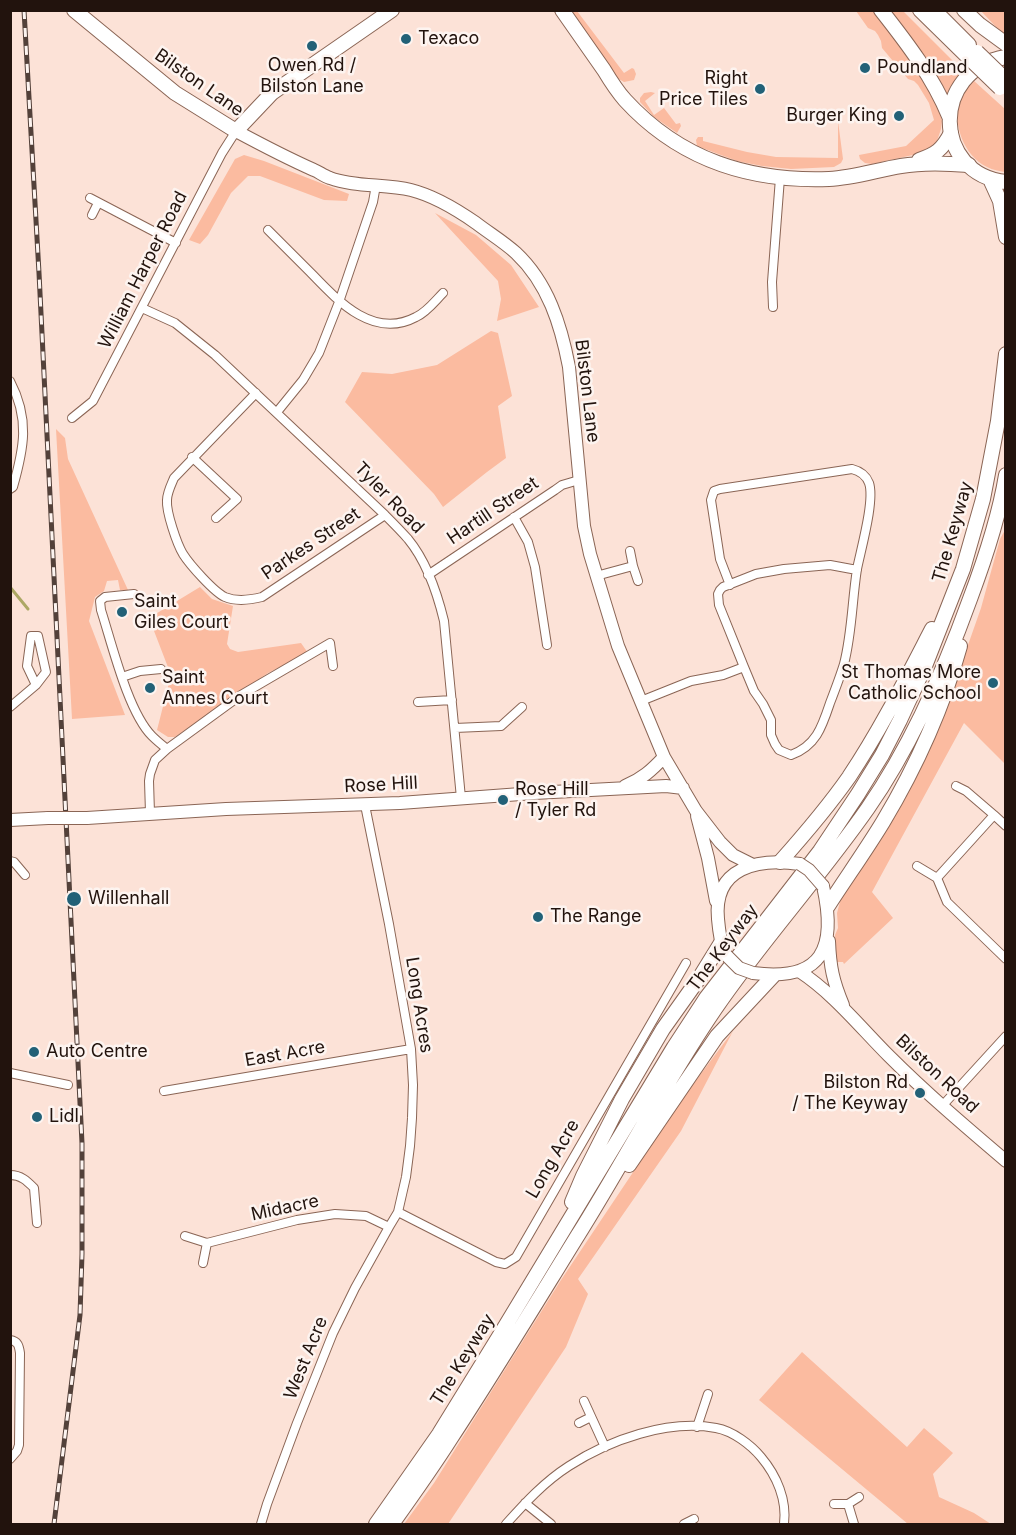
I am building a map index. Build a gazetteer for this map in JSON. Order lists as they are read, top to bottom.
{
  "streets": {
    "main road": [
      "Bilston Lane",
      "The Keyway",
      "Rose Hill",
      "Bilston Road"
    ],
    "street": [
      "William Harper Road",
      "Tyler Road",
      "Hartill Street",
      "Parkes Street",
      "Long Acres",
      "East Acre",
      "Long Acre",
      "Midacre",
      "West Acre"
    ]
  },
  "crossings": [
    ["Bilston Lane", "William Harper Road"],
    ["Bilston Lane", "Hartill Street"],
    ["Bilston Lane", "Rose Hill"],
    ["William Harper Road", "Tyler Road"],
    ["Tyler Road", "Hartill Street"],
    ["Tyler Road", "Parkes Street"],
    ["Tyler Road", "Rose Hill"],
    ["Rose Hill", "Long Acres"],
    ["Long Acres", "East Acre"],
    ["Long Acres", "Long Acre"],
    ["Long Acres", "West Acre"],
    ["Long Acre", "West Acre"],
    ["Midacre", "West Acre"]
  ],
  "places": [
    "Texaco",
    "Owen Rd / Bilston Lane",
    "Poundland",
    "Right Price Tiles",
    "Burger King",
    "Saint Giles Court",
    "St Thomas More Catholic School",
    "Saint Annes Court",
    "Rose Hill / Tyler Rd",
    "Willenhall",
    "The Range",
    "Auto Centre",
    "Bilston Rd / The Keyway",
    "Lidl"
  ]
}
